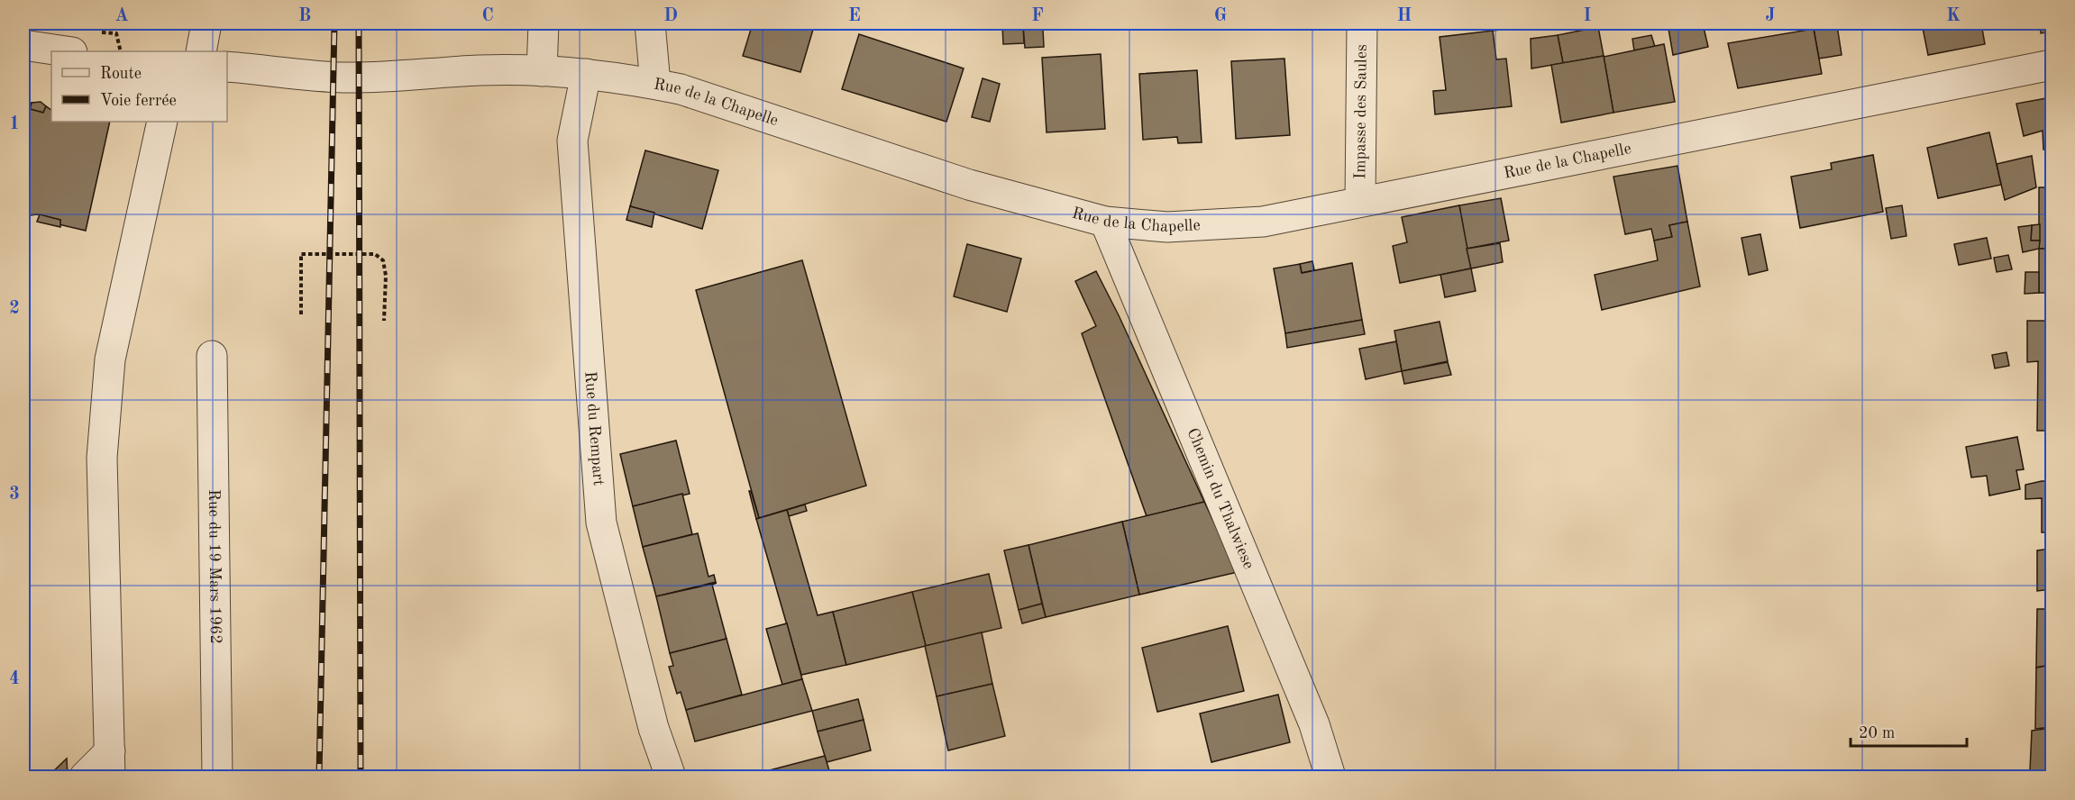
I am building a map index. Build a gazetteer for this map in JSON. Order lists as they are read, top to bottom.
{
  "streets": {
    "street": [
      "Rue de la Chapelle",
      "Impasse des Saules",
      "Rue du Rempart",
      "Chemin du Thalwiese",
      "Rue du 19 Mars 1962"
    ]
  },
  "crossings": [
    ["Rue de la Chapelle", "Impasse des Saules"],
    ["Rue de la Chapelle", "Rue du Rempart"],
    ["Rue de la Chapelle", "Chemin du Thalwiese"]
  ],
  "legend": ["Route", "Voie ferrée"],
  "scale_bar": "20 m",
  "grid": {
    "columns": [
      "A",
      "B",
      "C",
      "D",
      "E",
      "F",
      "G",
      "H",
      "I",
      "J",
      "K"
    ],
    "rows": [
      "1",
      "2",
      "3",
      "4"
    ]
  }
}
